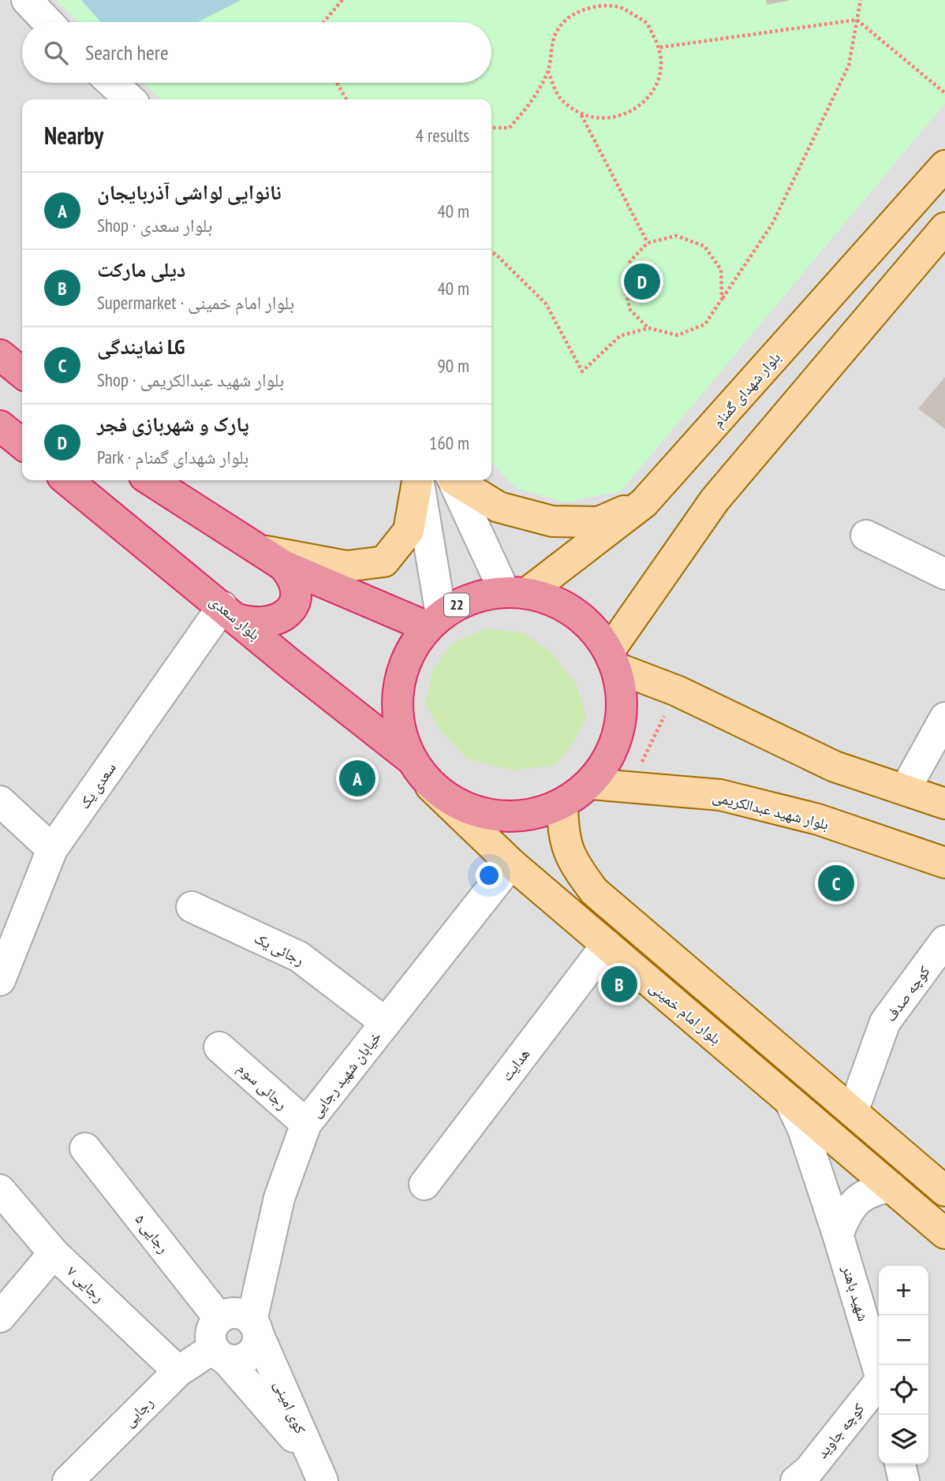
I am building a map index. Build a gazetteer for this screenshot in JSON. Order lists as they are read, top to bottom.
{
  "streets": {
    "highway": ["22", "بلوار سعدی"],
    "main road": ["بلوار شهدای گمنام", "بلوار شهید عبدالکریمی", "بلوار امام خمینی"],
    "street": [
      "سعدی یک",
      "رجائی یک",
      "کوچه صدف",
      "هدایت",
      "خیابان شهید رجایی",
      "رجائی سوم",
      "رجایی ۵",
      "رجایی ۷",
      "شهید باهنر",
      "کوی امینی",
      "رجایی",
      "کوچه جاوید"
    ]
  },
  "crossings": [
    ["بلوار شهدای گمنام", "22"],
    ["22", "بلوار سعدی"],
    ["22", "بلوار شهید عبدالکریمی"],
    ["22", "بلوار امام خمینی"],
    ["بلوار سعدی", "سعدی یک"],
    ["رجائی یک", "خیابان شهید رجایی"],
    ["بلوار امام خمینی", "هدایت"],
    ["بلوار امام خمینی", "خیابان شهید رجایی"],
    ["بلوار امام خمینی", "شهید باهنر"],
    ["خیابان شهید رجایی", "رجائی سوم"],
    ["خیابان شهید رجایی", "رجایی ۵"],
    ["خیابان شهید رجایی", "کوی امینی"],
    ["خیابان شهید رجایی", "رجایی"],
    ["رجایی ۵", "کوی امینی"],
    ["رجایی ۵", "رجایی"],
    ["رجایی ۷", "رجایی"],
    ["کوی امینی", "رجایی"]
  ],
  "page": {
    "search": "Search here",
    "heading": ["Nearby", "4 results"],
    "list": [
      {
        "mark": "A",
        "name": "نانوایی لواشی آذربایجان",
        "note": "Shop · بلوار سعدی",
        "value": "40 m"
      },
      {
        "mark": "B",
        "name": "دیلی مارکت",
        "note": "Supermarket · بلوار امام خمینی",
        "value": "40 m"
      },
      {
        "mark": "C",
        "name": "نمایندگی LG",
        "note": "Shop · بلوار شهید عبدالکریمی",
        "value": "90 m"
      },
      {
        "mark": "D",
        "name": "پارک و شهربازی فجر",
        "note": "Park · بلوار شهدای گمنام",
        "value": "160 m"
      }
    ],
    "pins": [
      "D",
      "A",
      "C",
      "B"
    ],
    "map_buttons": ["+", "−"]
  }
}
